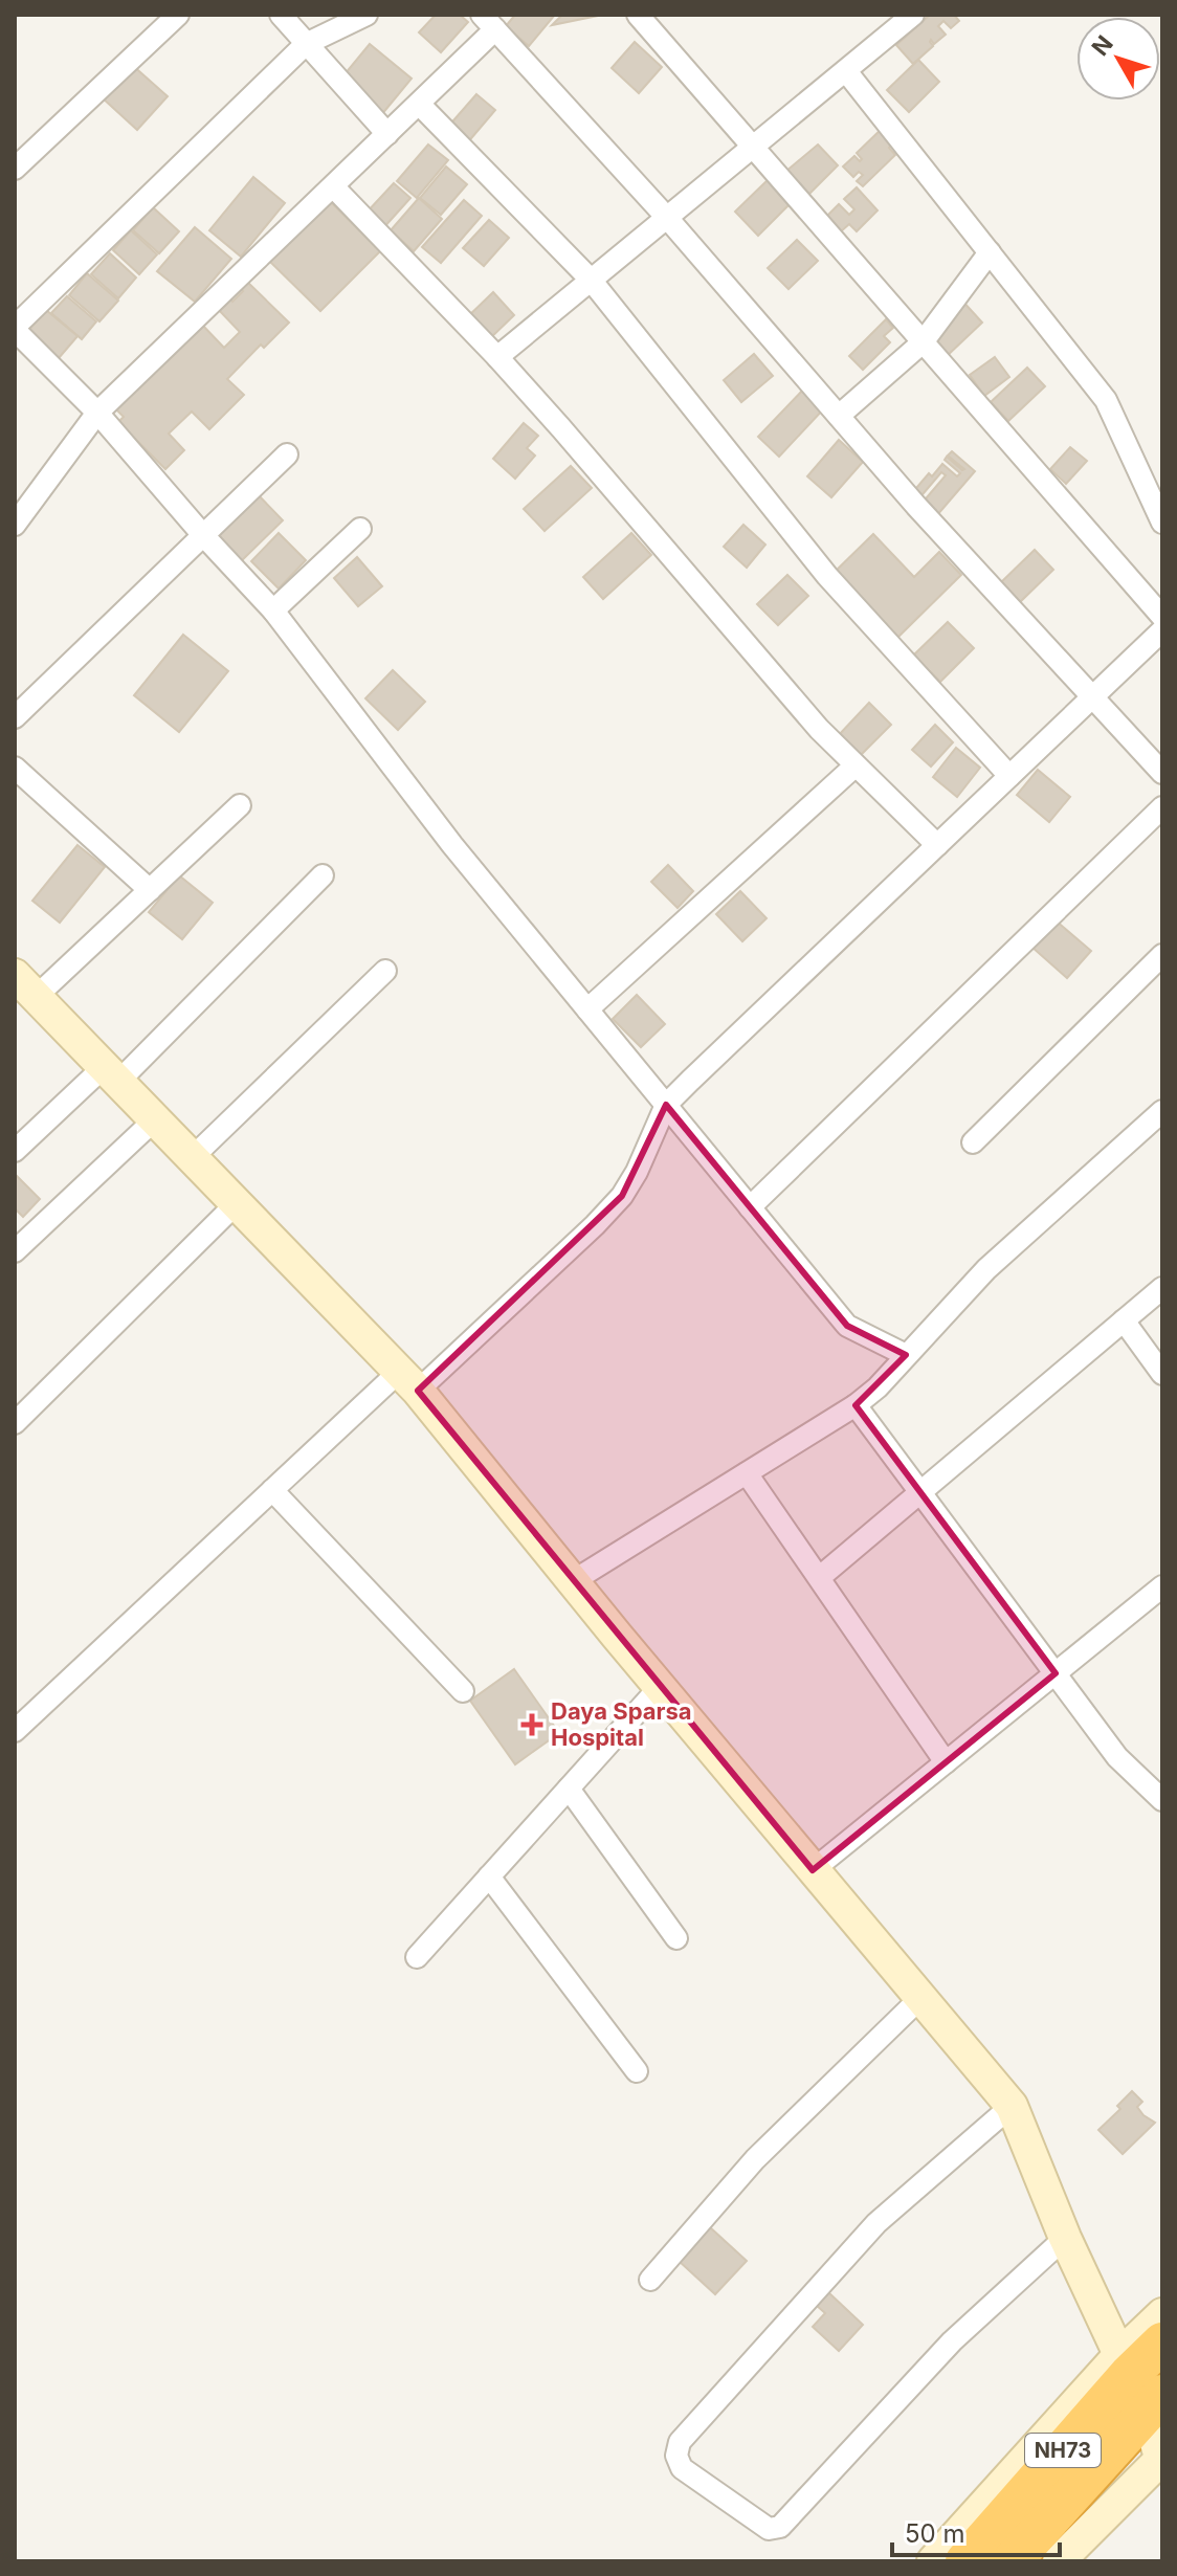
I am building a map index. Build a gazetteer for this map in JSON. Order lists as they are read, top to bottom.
{
  "streets": {
    "highway": ["NH73"]
  },
  "places": {
    "health": ["Daya Sparsa Hospital"]
  },
  "scale_bar": "50 m",
  "north": "top left"
}
